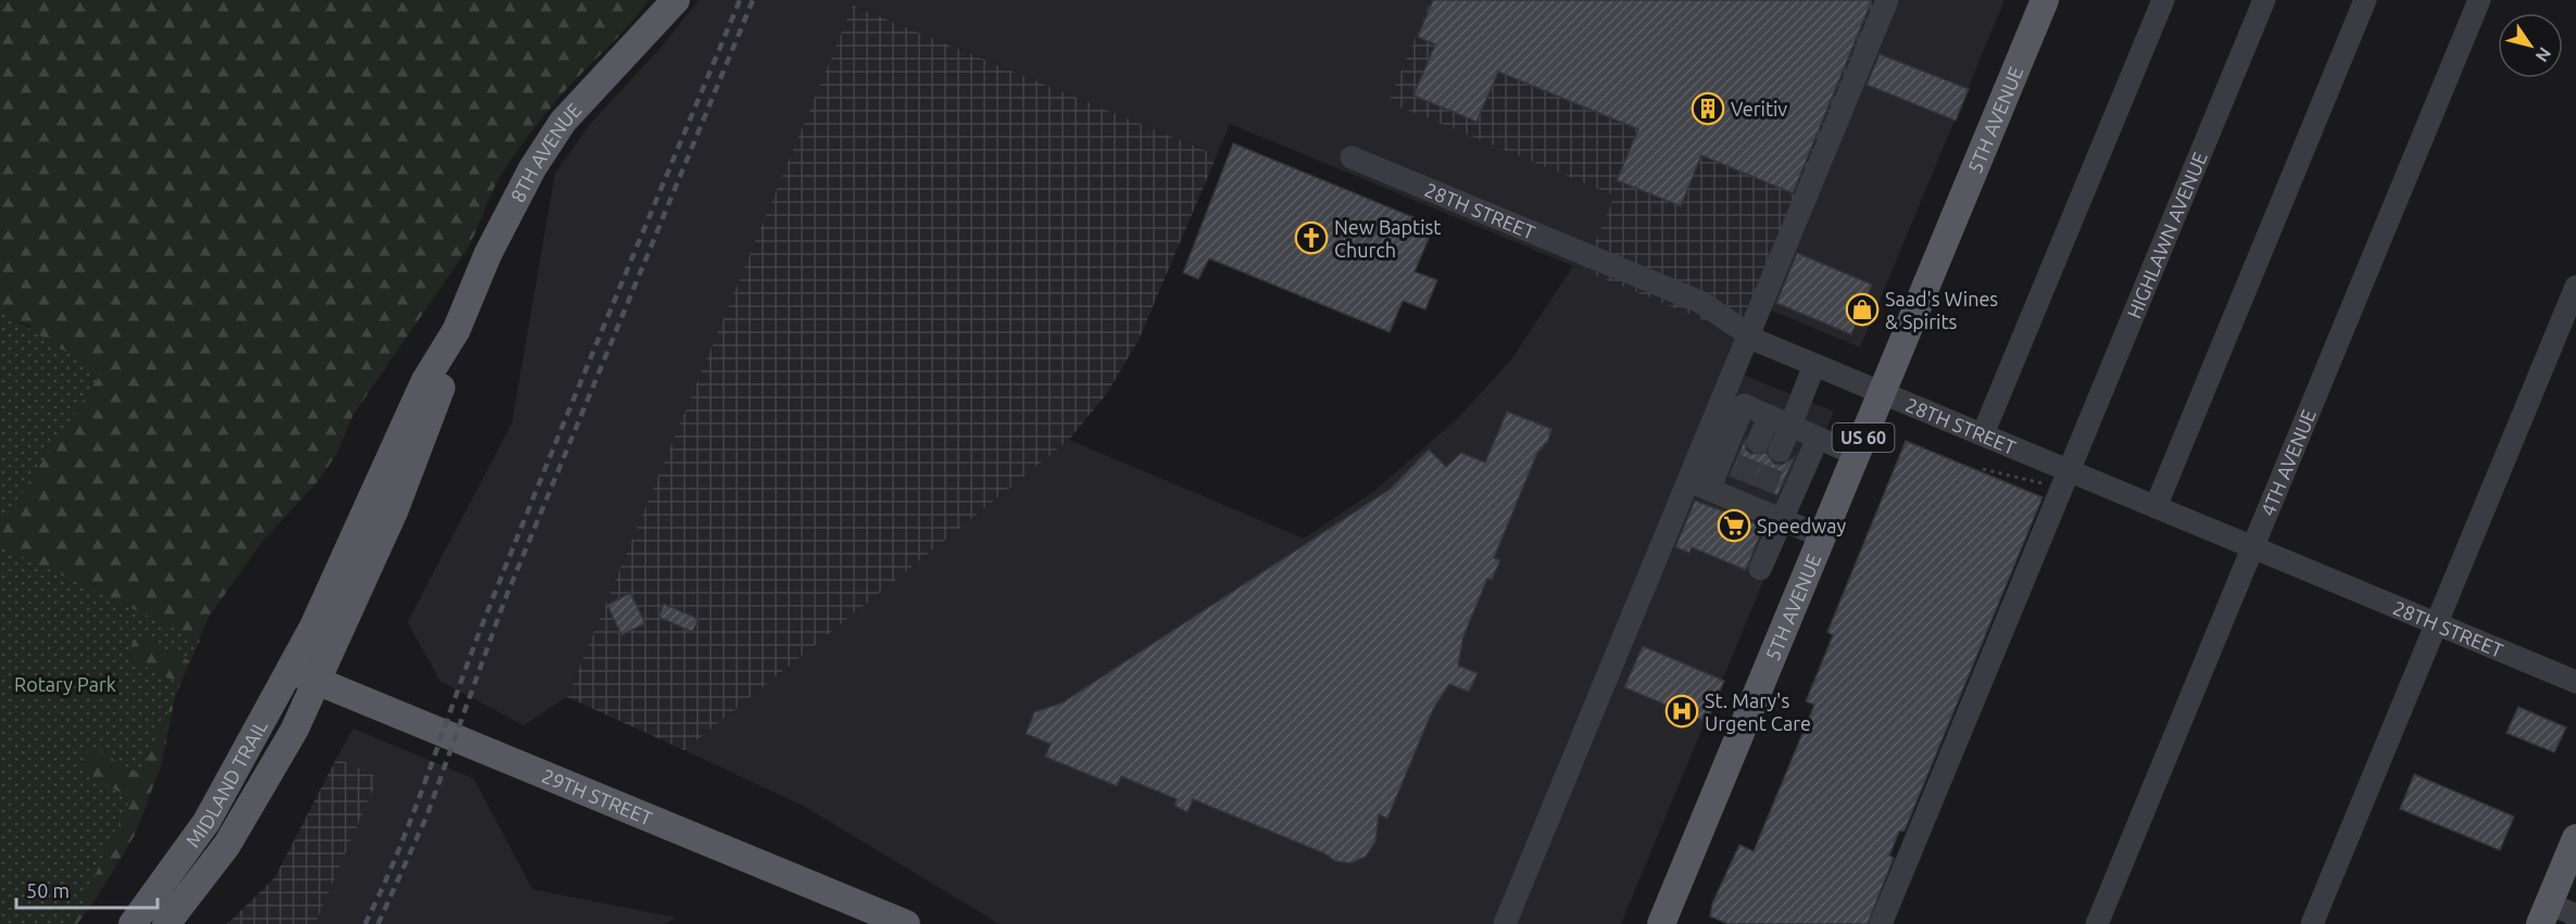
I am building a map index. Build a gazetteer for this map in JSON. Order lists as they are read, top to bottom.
{
  "streets": {
    "main road": [
      "5TH AVENUE",
      "8TH AVENUE",
      "US 60",
      "MIDLAND TRAIL",
      "29TH STREET"
    ],
    "street": ["28TH STREET", "HIGHLAWN AVENUE", "4TH AVENUE"]
  },
  "crossings": [
    ["5TH AVENUE", "28TH STREET"],
    ["8TH AVENUE", "MIDLAND TRAIL"],
    ["8TH AVENUE", "29TH STREET"],
    ["28TH STREET", "HIGHLAWN AVENUE"],
    ["28TH STREET", "4TH AVENUE"],
    ["MIDLAND TRAIL", "29TH STREET"]
  ],
  "parks": ["Rotary Park"],
  "places": {
    "building": ["Veritiv"],
    "church": ["New Baptist Church"],
    "shop": ["Saad's Wines & Spirits"],
    "supermarket": ["Speedway"],
    "hospital": ["St. Mary's Urgent Care"]
  },
  "scale_bar": "50 m",
  "north": "bottom right"
}
